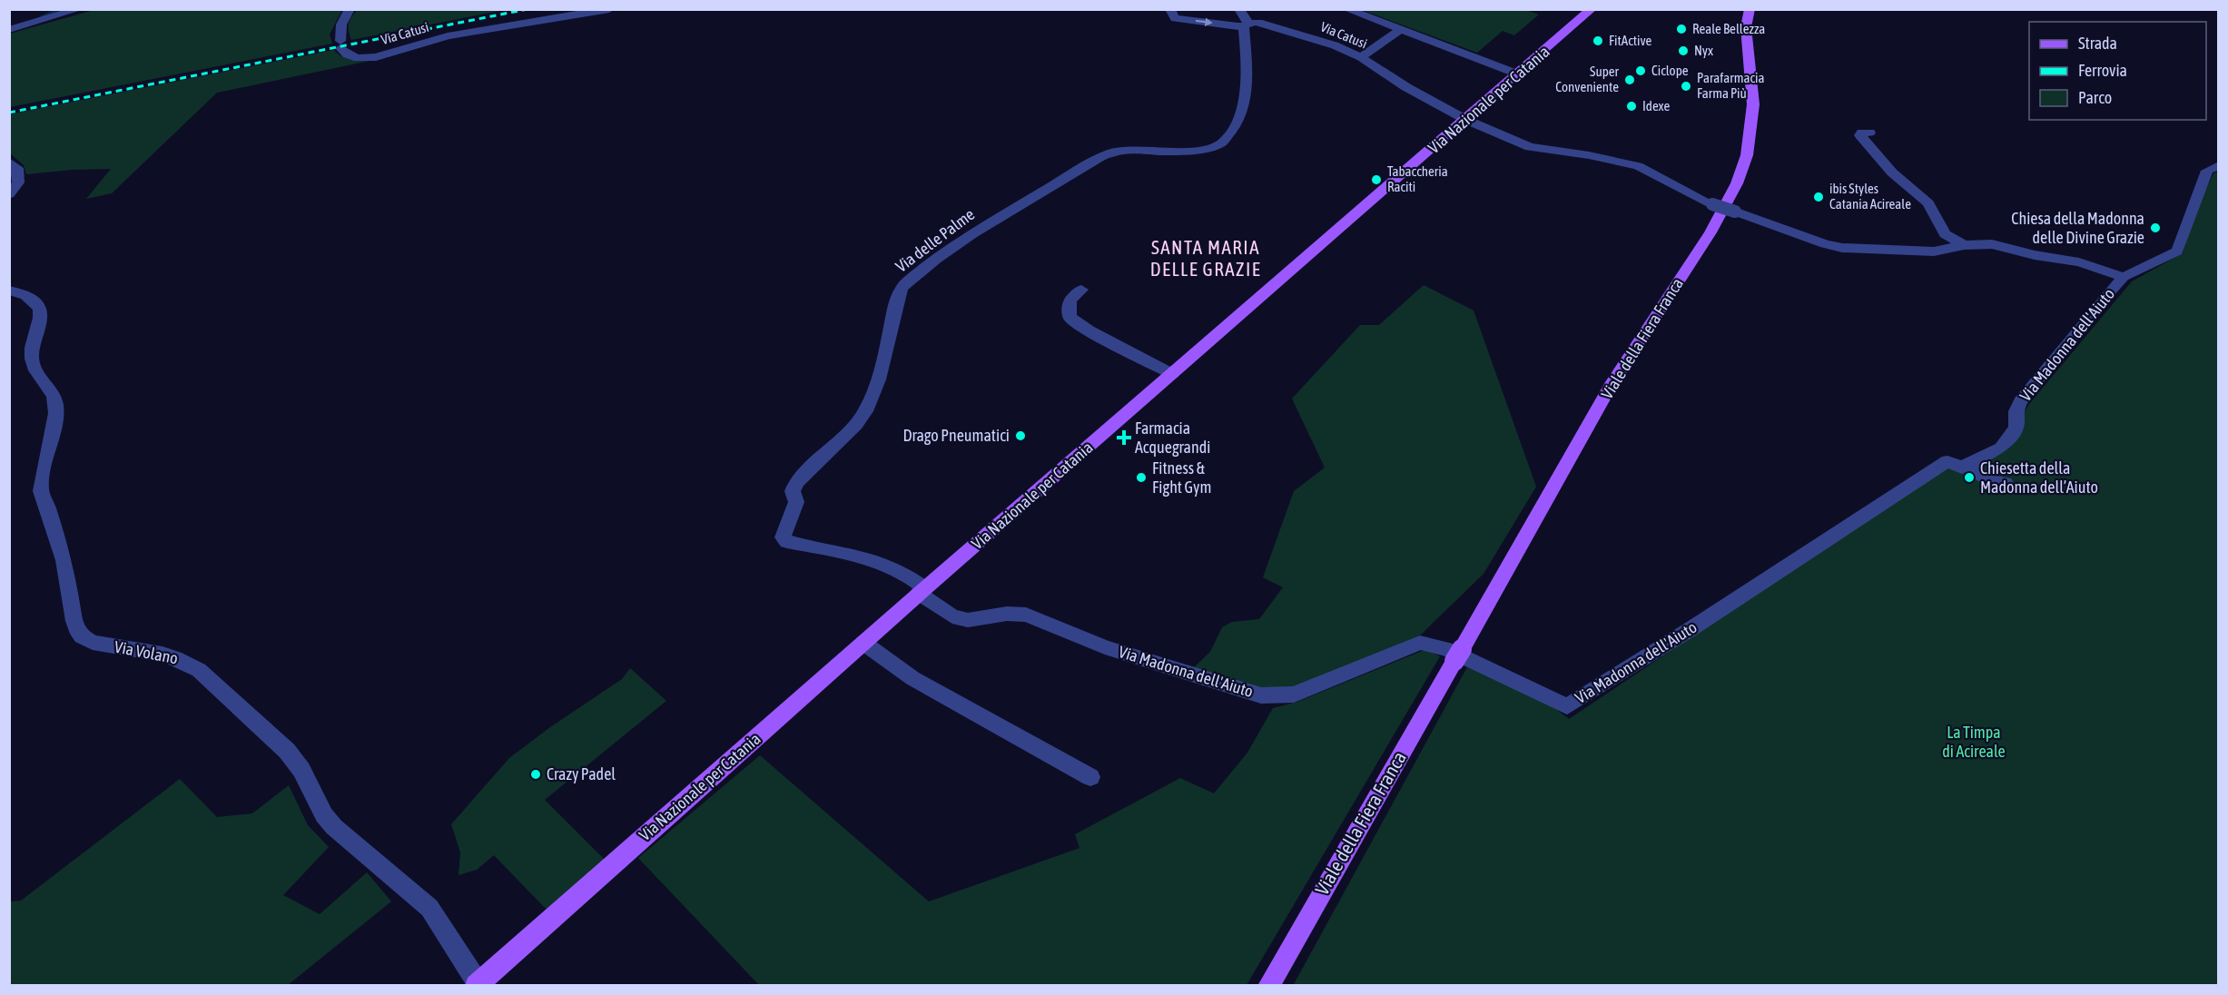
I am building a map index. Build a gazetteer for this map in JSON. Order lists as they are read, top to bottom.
{
  "streets": {
    "main road": ["Via Nazionale per Catania", "Viale della Fiera Franca"],
    "street": [
      "Via Catusi",
      "Via delle Palme",
      "Via Madonna dell'Aiuto",
      "Via Volano"
    ]
  },
  "crossings": [
    ["Via Catusi", "Via Nazionale per Catania"],
    ["Via Catusi", "Via delle Palme"],
    ["Via Catusi", "Via Madonna dell'Aiuto"],
    ["Via Nazionale per Catania", "Via delle Palme"],
    ["Via Nazionale per Catania", "Via Madonna dell'Aiuto"],
    ["Via Nazionale per Catania", "Via Volano"],
    ["Via delle Palme", "Via Madonna dell'Aiuto"]
  ],
  "districts": ["SANTA MARIA DELLE GRAZIE"],
  "parks": ["La Timpa di Acireale"],
  "places": {
    "other": [
      "Reale Bellezza",
      "FitActive",
      "Nyx",
      "Ciclope",
      "Super Conveniente",
      "Parafarmacia Farma Più",
      "Idexe",
      "Tabaccheria Raciti",
      "ibis Styles Catania Acireale",
      "Chiesa della Madonna delle Divine Grazie",
      "Drago Pneumatici",
      "Fitness & Fight Gym",
      "Chiesetta della Madonna dell’Aiuto",
      "Crazy Padel"
    ],
    "health": ["Farmacia Acquegrandi"]
  },
  "legend": ["Strada", "Ferrovia", "Parco"]
}
